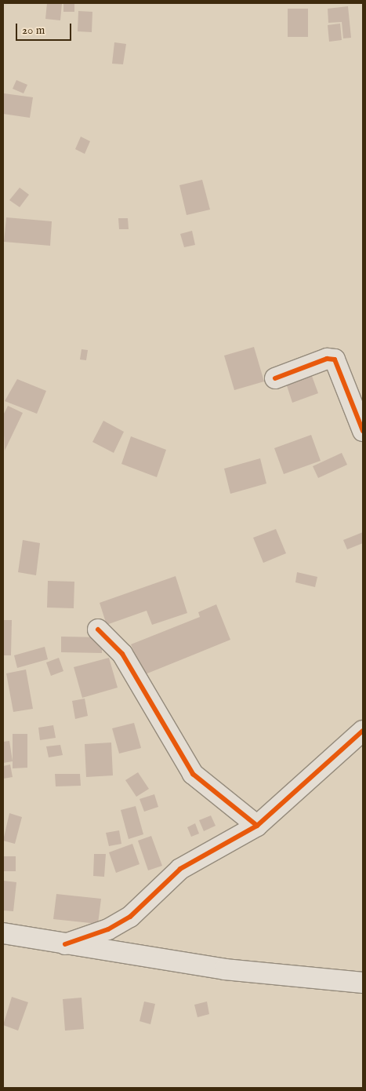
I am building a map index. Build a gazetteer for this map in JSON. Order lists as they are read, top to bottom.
{
  "scale_bar": "20 m"
}
